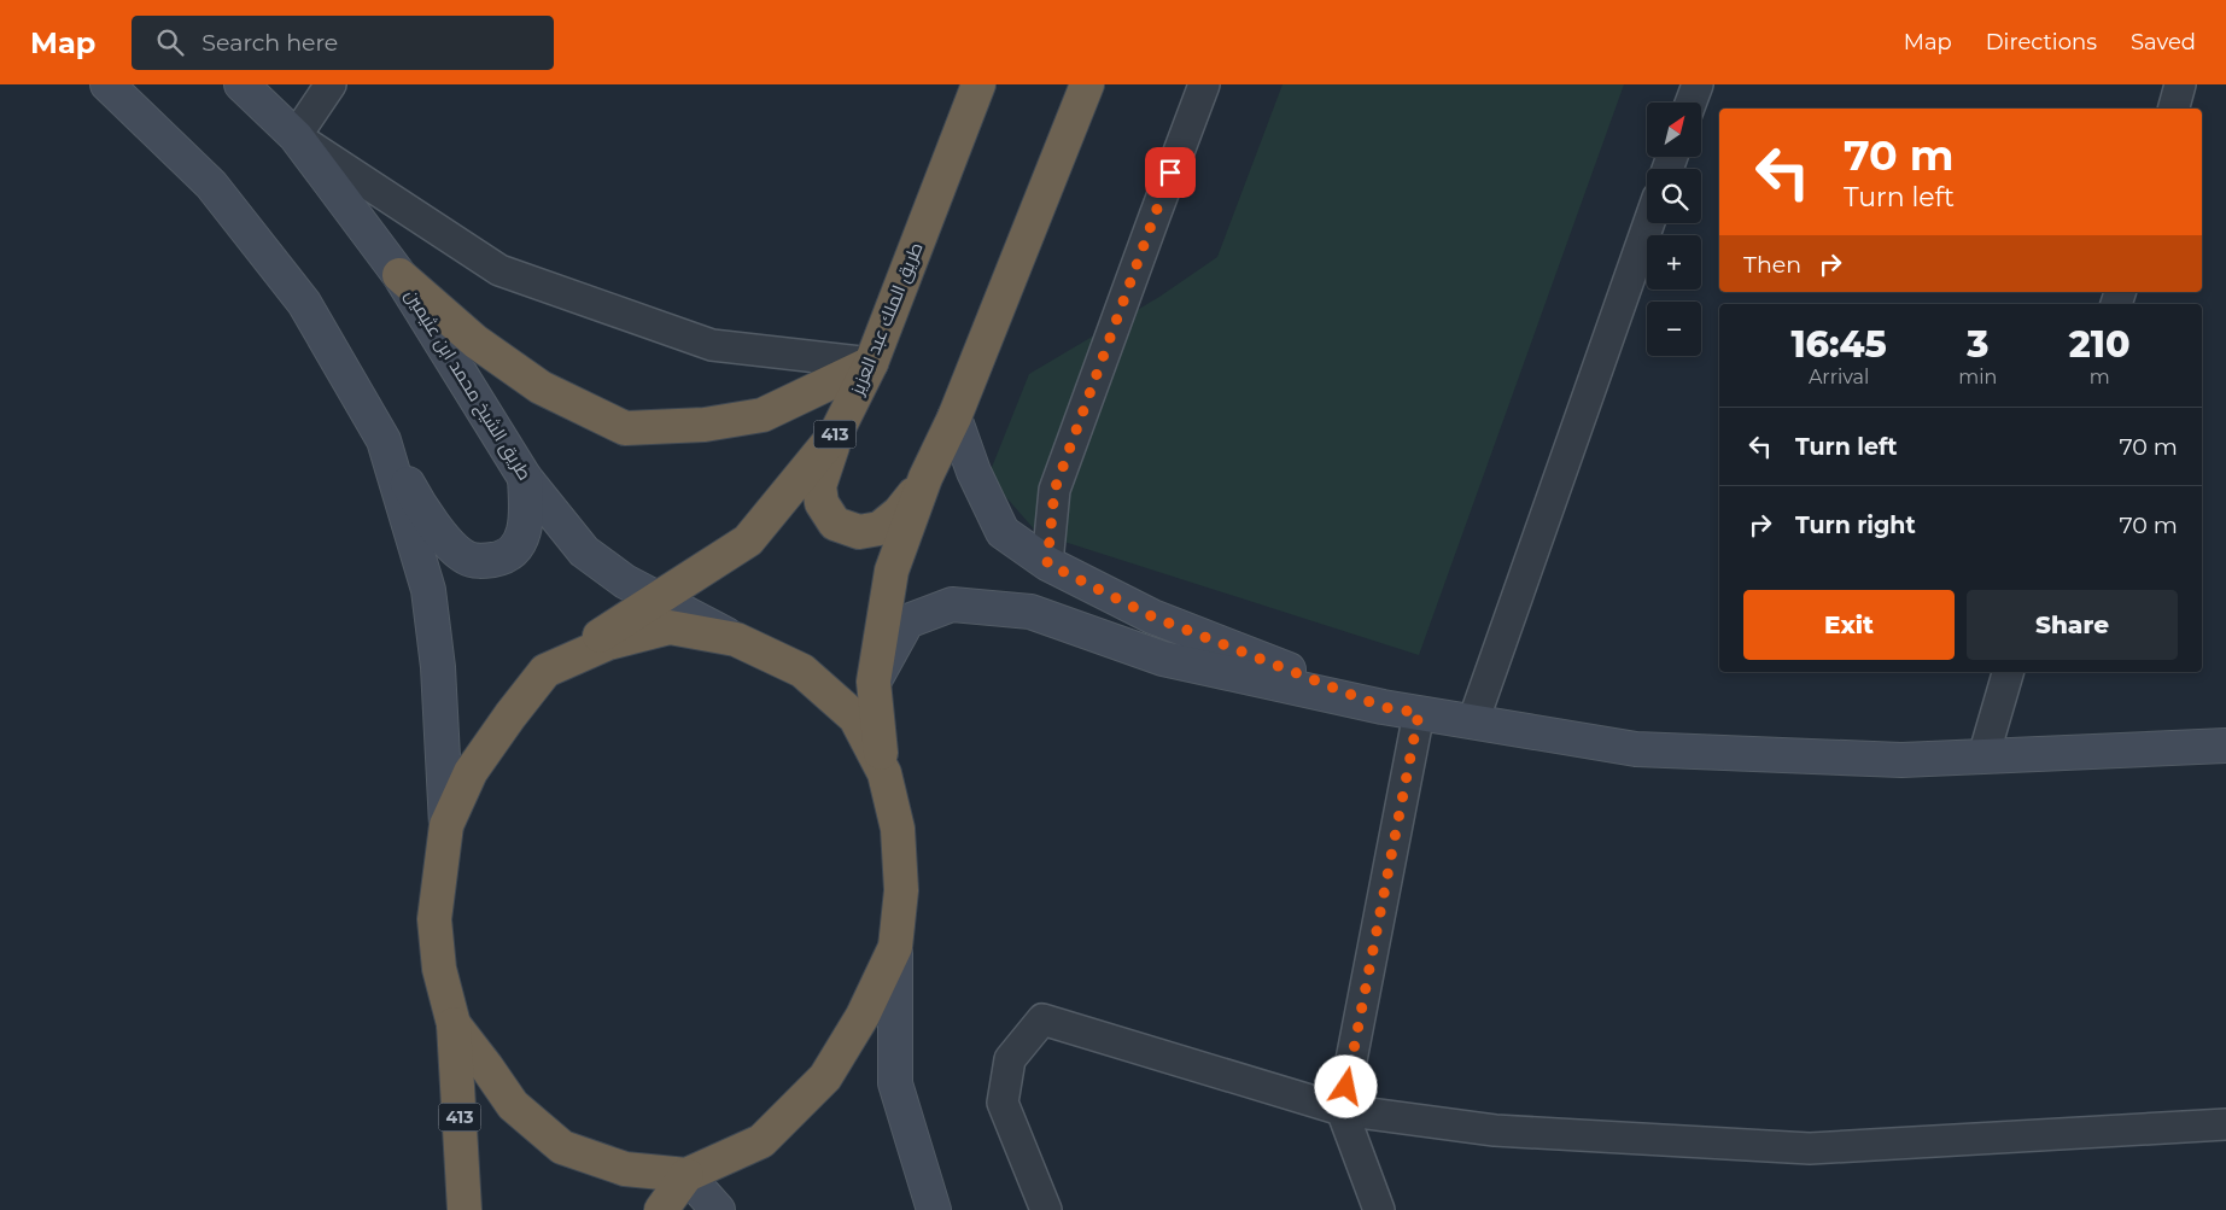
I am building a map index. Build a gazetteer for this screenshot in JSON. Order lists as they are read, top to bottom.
{
  "streets": {
    "highway": ["طريق الملك عبد العزيز", "413"],
    "street": ["طريق الشيخ محمد ابن عثيمين"]
  },
  "crossings": [
    ["طريق الملك عبد العزيز", "طريق الشيخ محمد ابن عثيمين"]
  ],
  "north": "top right",
  "page": {
    "header": "Map",
    "search": "Search here",
    "nav": ["Map", "Directions", "Saved"],
    "map_buttons": ["+", "−"],
    "turn": ["70 m", "Turn left"],
    "then": "Then",
    "eta": [
      "16:45",
      "Arrival",
      "3",
      "min",
      "210",
      "m"
    ],
    "list": [
      {
        "name": "Turn left",
        "value": "70 m"
      },
      {
        "name": "Turn right",
        "value": "70 m"
      }
    ],
    "buttons": ["Exit", "Share"]
  }
}
